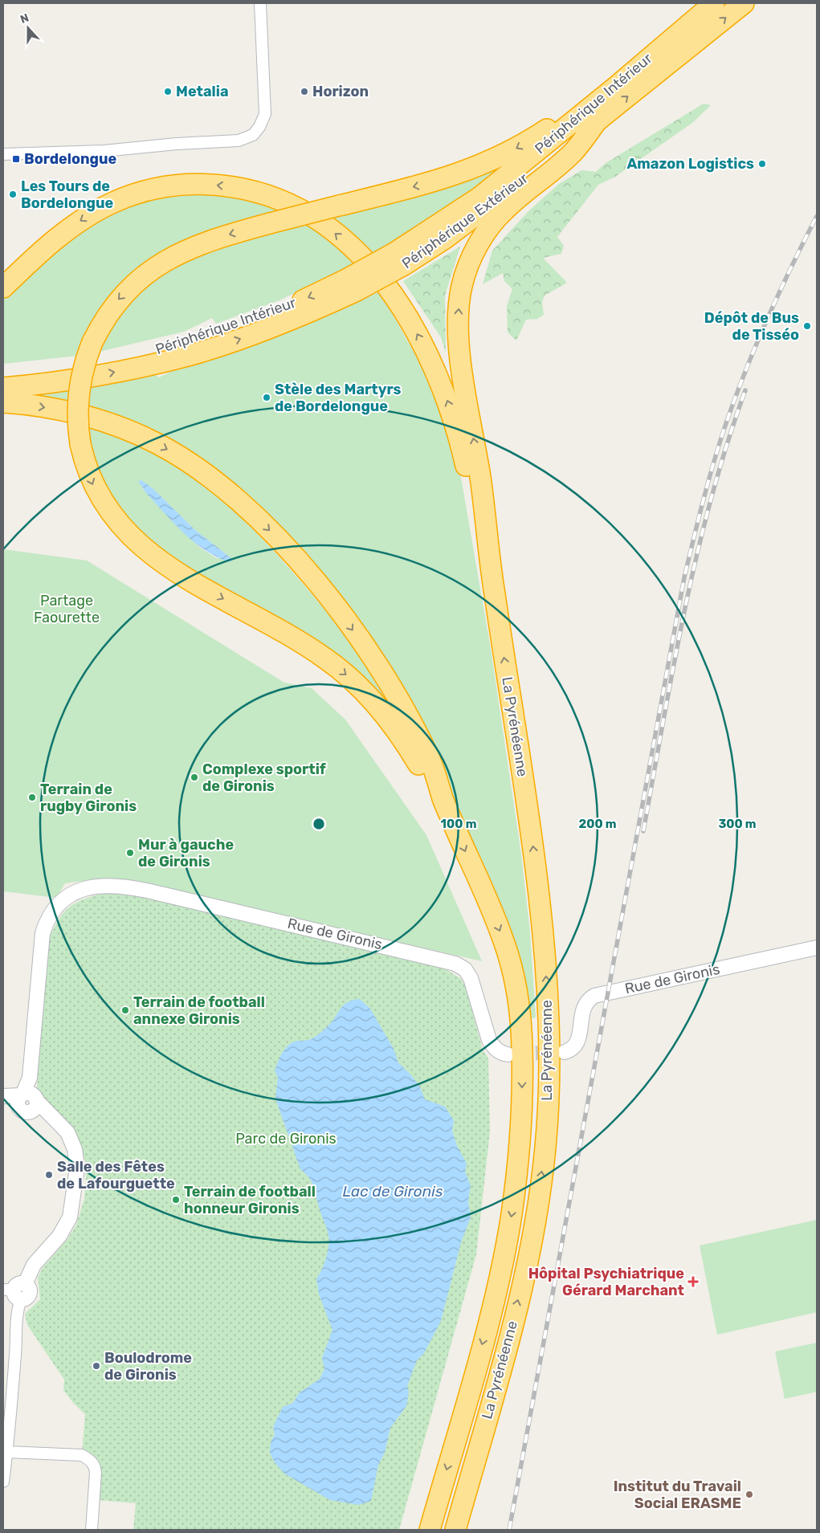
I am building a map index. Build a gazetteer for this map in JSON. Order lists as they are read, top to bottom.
{
  "streets": {
    "highway": ["Périphérique Intérieur", "Périphérique Extérieur", "La Pyrénéenne"],
    "street": ["Rue de Gironis"]
  },
  "crossings": [
    ["Périphérique Intérieur", "Périphérique Extérieur"]
  ],
  "one_way": ["Périphérique Extérieur"],
  "water": ["Lac de Gironis"],
  "parks": ["Partage Faourette", "Parc de Gironis"],
  "places": {
    "other": [
      "Metalia",
      "Horizon",
      "Amazon Logistics",
      "Les Tours de Bordelongue",
      "Dépôt de Bus de Tisséo",
      "Stèle des Martyrs de Bordelongue",
      "Complexe sportif de Gironis",
      "Terrain de rugby Gironis",
      "Mur à gauche de Gironis",
      "Terrain de football annexe Gironis",
      "Salle des Fêtes de Lafourguette",
      "Terrain de football honneur Gironis",
      "Boulodrome de Gironis",
      "Institut du Travail Social ERASME"
    ],
    "transit": ["Bordelongue"],
    "health": ["Hôpital Psychiatrique Gérard Marchant"]
  },
  "north": "top",
  "rings": ["100 m", "200 m", "300 m"]
}
